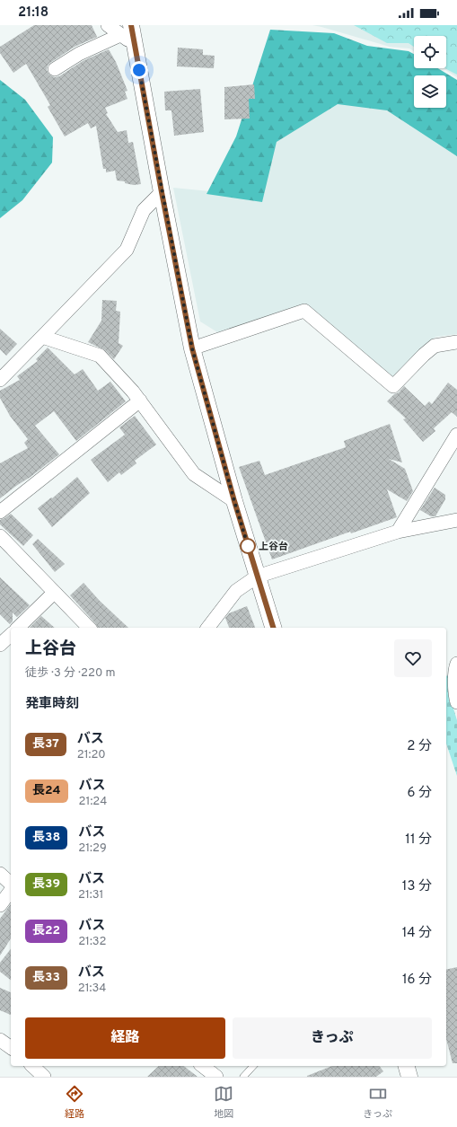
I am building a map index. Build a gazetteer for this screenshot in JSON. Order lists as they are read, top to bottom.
{
  "places": ["上谷台"],
  "lines": ["bus line 長37"],
  "page": {
    "status": "21:18",
    "heading": [
      ["上谷台", "徒歩 · 3 分 · 220 m"],
      "発車時刻"
    ],
    "list": [
      {
        "mark": "長37",
        "name": "バス",
        "note": "21:20",
        "value": "2 分"
      },
      {
        "mark": "長24",
        "name": "バス",
        "note": "21:24",
        "value": "6 分"
      },
      {
        "mark": "長38",
        "name": "バス",
        "note": "21:29",
        "value": "11 分"
      },
      {
        "mark": "長39",
        "name": "バス",
        "note": "21:31",
        "value": "13 分"
      },
      {
        "mark": "長22",
        "name": "バス",
        "note": "21:32",
        "value": "14 分"
      },
      {
        "mark": "長33",
        "name": "バス",
        "note": "21:34",
        "value": "16 分"
      }
    ],
    "buttons": ["経路", "きっぷ"],
    "tabs": ["経路", "地図", "きっぷ"]
  }
}
